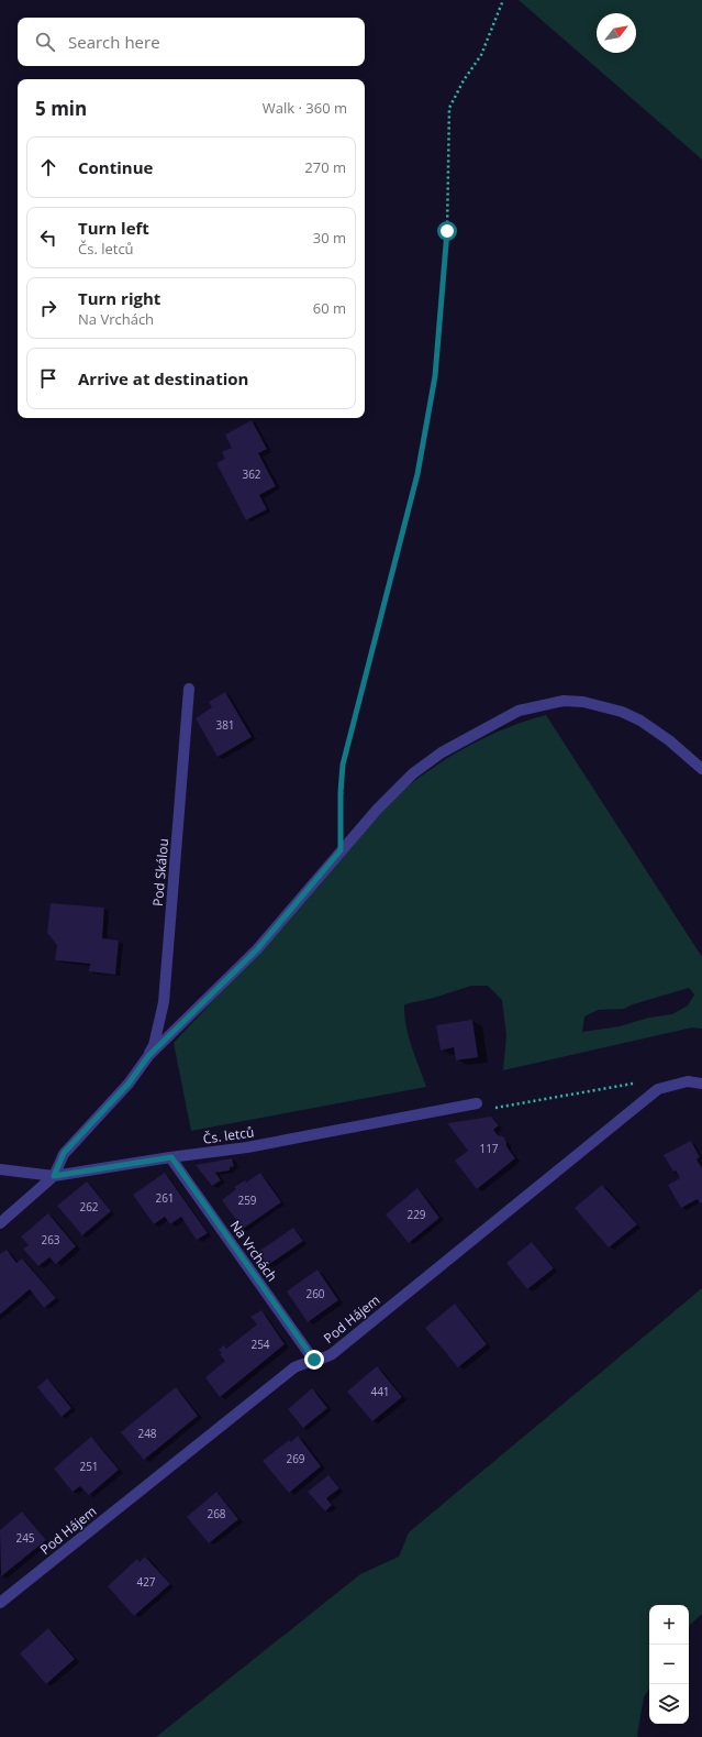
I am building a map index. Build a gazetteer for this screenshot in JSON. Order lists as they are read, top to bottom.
{
  "streets": {
    "street": [
      "Pod Skálou",
      "Čs. letců",
      "Na Vrchách",
      "Pod Hájem"
    ]
  },
  "crossings": [
    ["Čs. letců", "Na Vrchách"],
    ["Na Vrchách", "Pod Hájem"]
  ],
  "house_numbers": [
    "362",
    "381",
    "117",
    "261",
    "259",
    "262",
    "229",
    "263",
    "260",
    "254",
    "441",
    "248",
    "269",
    "251",
    "268",
    "245",
    "427"
  ],
  "north": "top right",
  "page": {
    "search": "Search here",
    "heading": ["5 min", "Walk · 360 m"],
    "list": [
      ["Continue", "270 m"],
      ["Turn left", "Čs. letců", "30 m"],
      ["Turn right", "Na Vrchách", "60 m"],
      "Arrive at destination"
    ],
    "map_buttons": ["+", "−"]
  }
}
